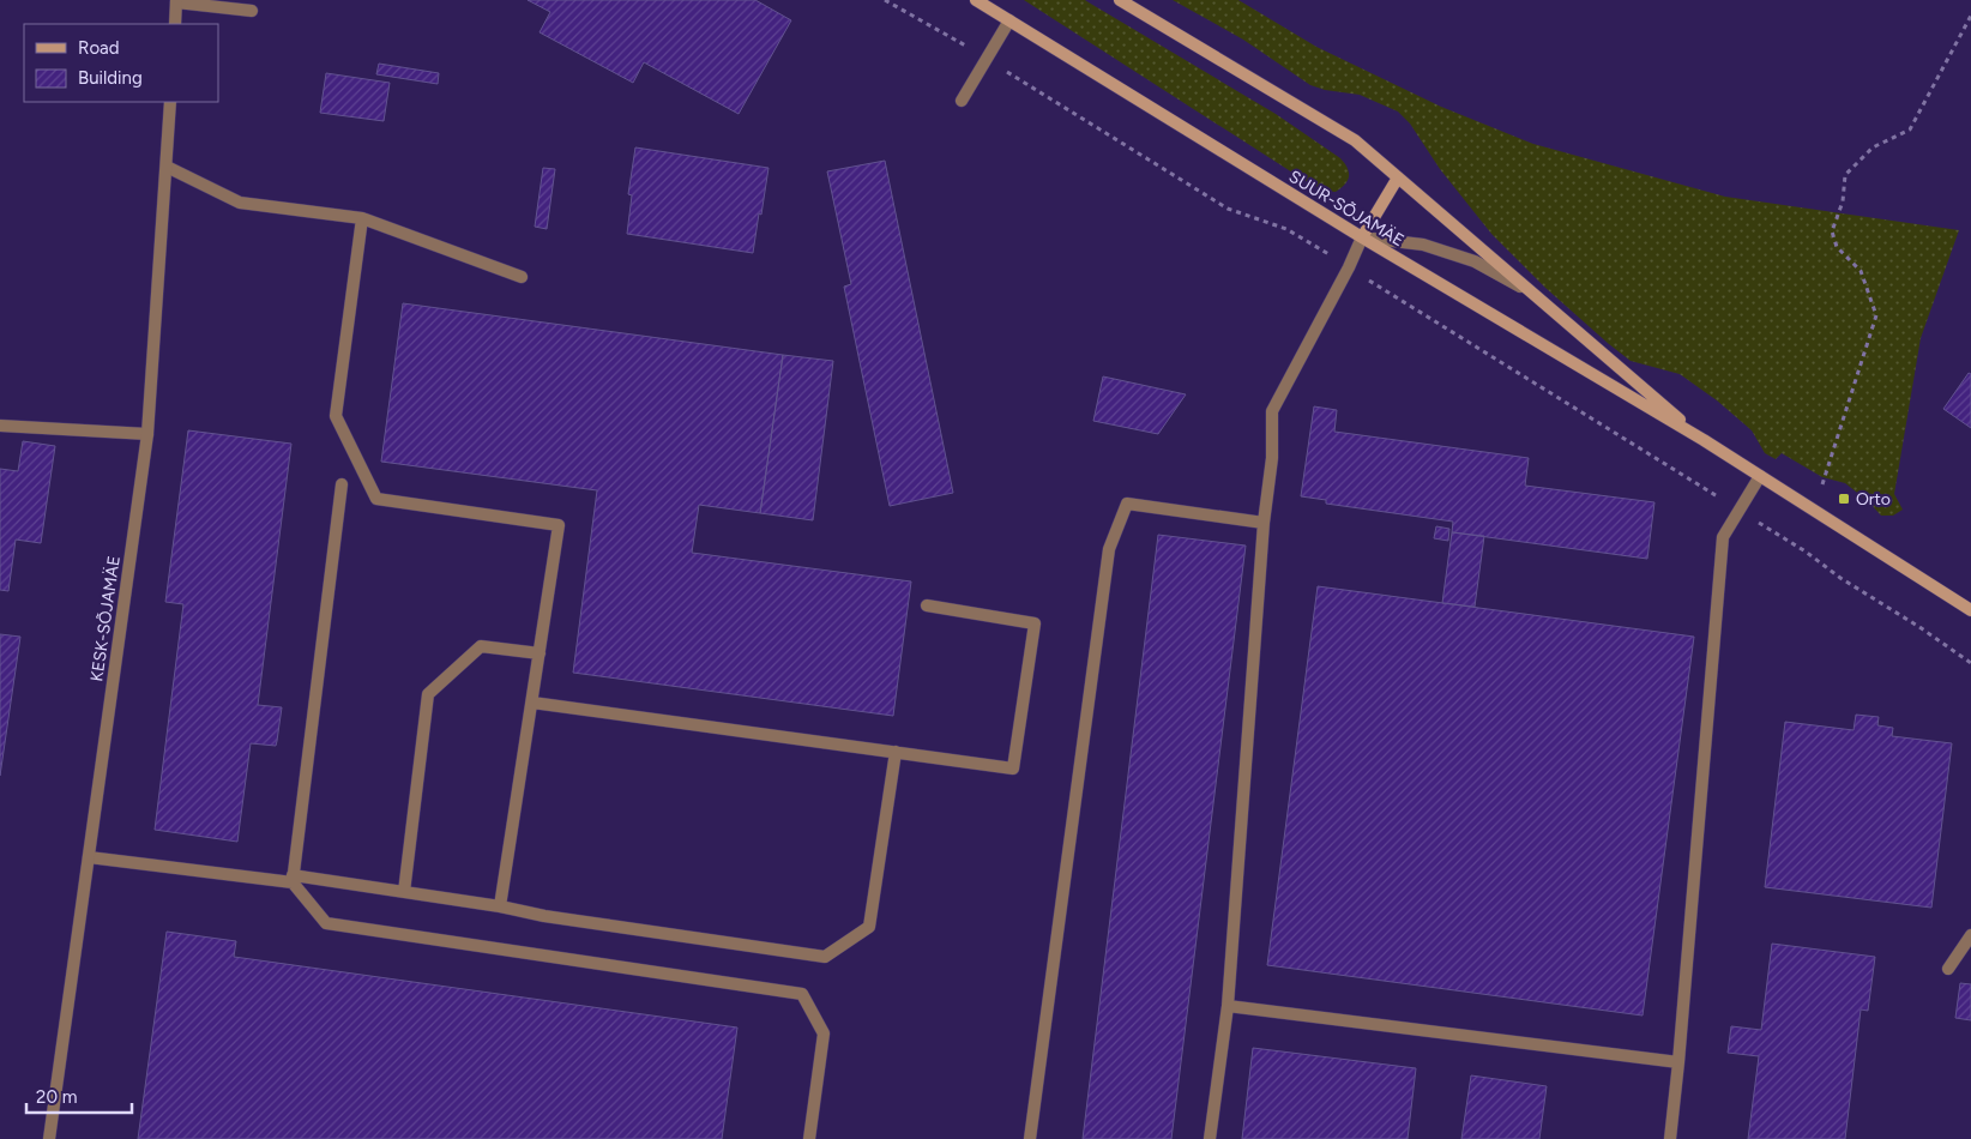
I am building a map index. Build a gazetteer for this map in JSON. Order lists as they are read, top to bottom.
{
  "streets": {
    "main road": ["SUUR-SÕJAMÄE"],
    "street": ["KESK-SÕJAMÄE"]
  },
  "places": {
    "transit": ["Orto"]
  },
  "legend": ["Road", "Building"],
  "scale_bar": "20 m"
}
